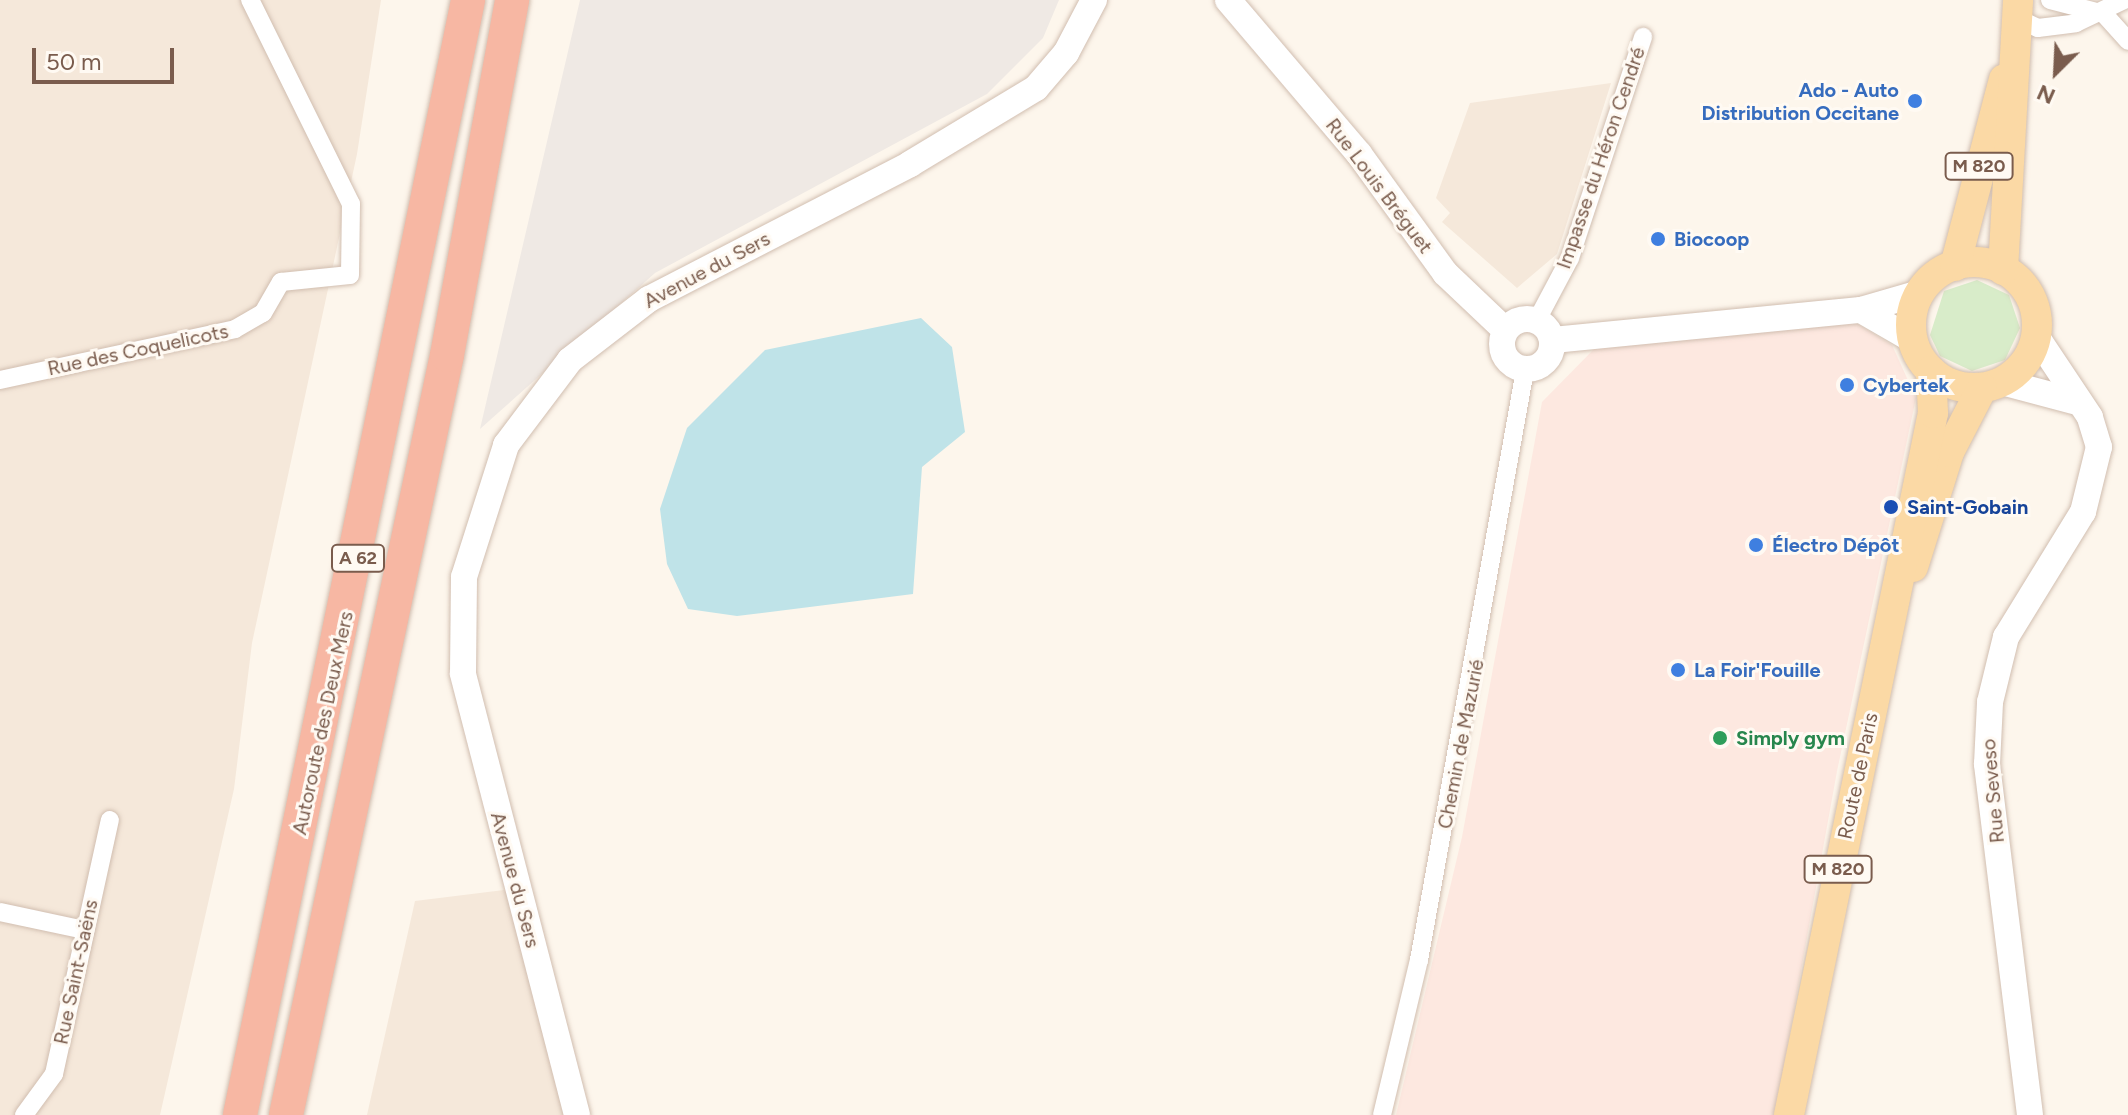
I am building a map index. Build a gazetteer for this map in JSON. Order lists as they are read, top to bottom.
{
  "streets": {
    "highway": ["A 62", "Autoroute des Deux Mers"],
    "main road": ["M 820", "Route de Paris"],
    "street": [
      "Impasse du Héron Cendré",
      "Rue Louis Bréguet",
      "Avenue du Sers",
      "Rue des Coquelicots",
      "Chemin de Mazurié",
      "Rue Seveso",
      "Rue Saint-Saëns"
    ]
  },
  "crossings": [
    ["Impasse du Héron Cendré", "Rue Louis Bréguet"],
    ["Impasse du Héron Cendré", "Chemin de Mazurié"],
    ["M 820", "Route de Paris"],
    ["M 820", "Rue Seveso"],
    ["Rue Louis Bréguet", "Chemin de Mazurié"],
    ["Route de Paris", "Rue Seveso"]
  ],
  "places": [
    "Ado - Auto Distribution Occitane",
    "Biocoop",
    "Cybertek",
    "Saint-Gobain",
    "Électro Dépôt",
    "La Foir'Fouille",
    "Simply gym"
  ],
  "scale_bar": "50 m",
  "north": "bottom left"
}
